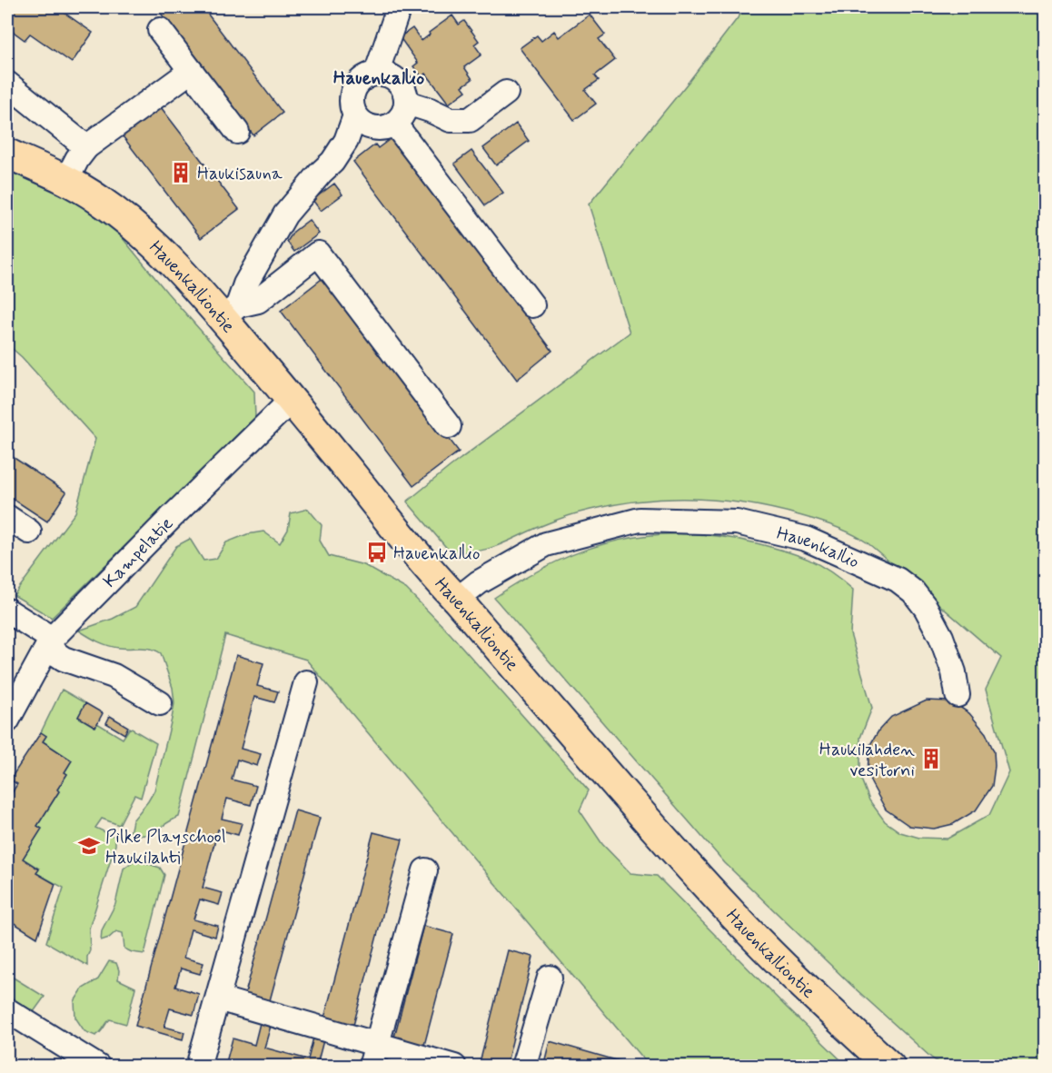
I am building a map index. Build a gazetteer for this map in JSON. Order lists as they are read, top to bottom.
{
  "streets": {
    "main road": ["Hauenkalliontie"],
    "street": ["Hauenkallio", "Kampelatie"]
  },
  "crossings": [
    ["Hauenkalliontie", "Hauenkallio"],
    ["Hauenkalliontie", "Kampelatie"]
  ],
  "districts": ["Hauenkallio"],
  "places": {
    "building": ["Haukisauna", "Haukilahden vesitorni"],
    "bus stop": ["Hauenkallio"],
    "school or university": ["Pilke Playschool Haukilahti"]
  }
}
